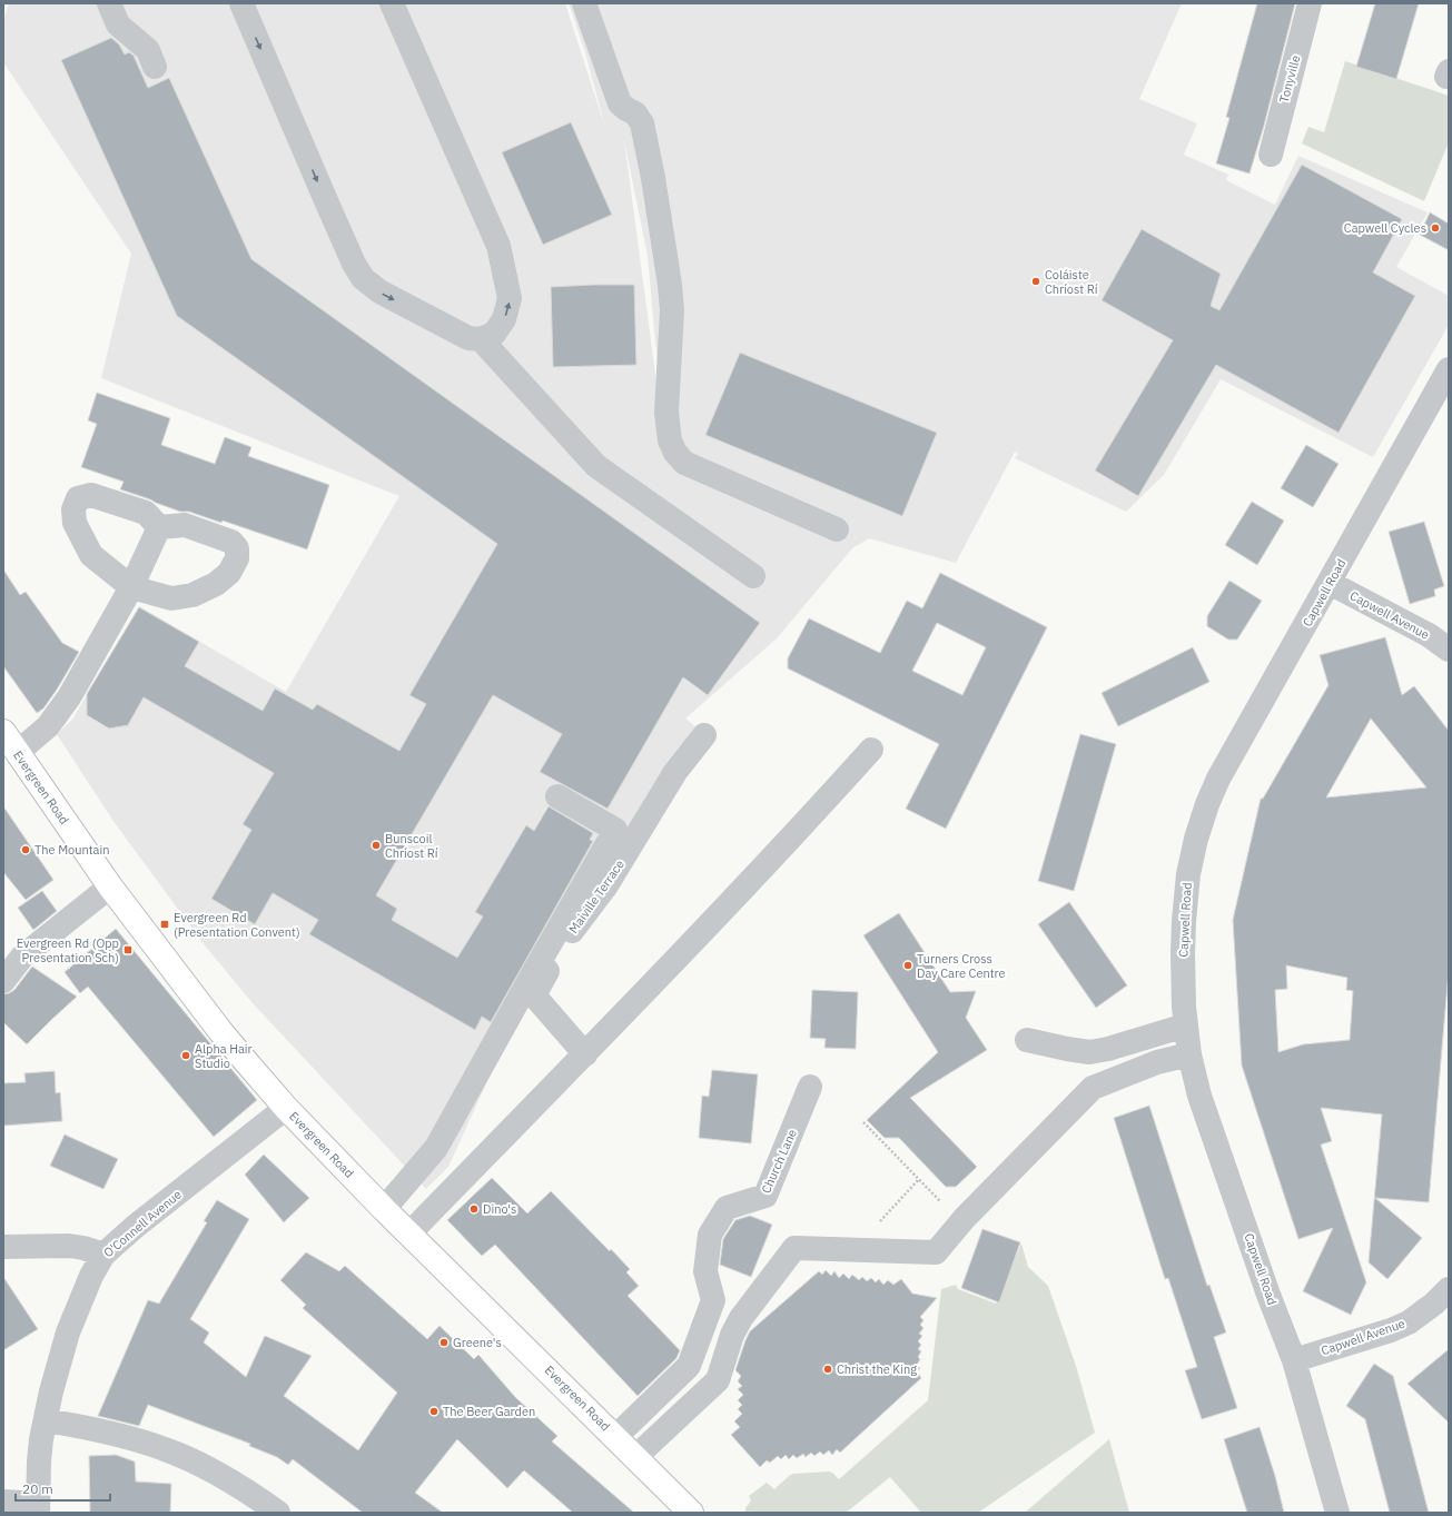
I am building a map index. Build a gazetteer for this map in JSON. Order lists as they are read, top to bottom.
{
  "streets": {
    "main road": ["Evergreen Road"],
    "street": [
      "Tonyville",
      "Capwell Road",
      "Capwell Avenue",
      "Maiville Terrace",
      "Church Lane",
      "O'Connell Avenue"
    ]
  },
  "crossings": [
    ["Capwell Road", "Capwell Avenue"],
    ["Evergreen Road", "Church Lane"],
    ["Evergreen Road", "O'Connell Avenue"]
  ],
  "places": {
    "other": [
      "Capwell Cycles",
      "Coláiste Chríost Rí",
      "Bunscoil Chríost Rí",
      "The Mountain",
      "Turners Cross Day Care Centre",
      "Alpha Hair Studio",
      "Dino's",
      "Greene's",
      "Christ the King",
      "The Beer Garden"
    ],
    "transit": ["Evergreen Rd (Presentation Convent)", "Evergreen Rd (Opp Presentation Sch)"]
  },
  "scale_bar": "20 m"
}
